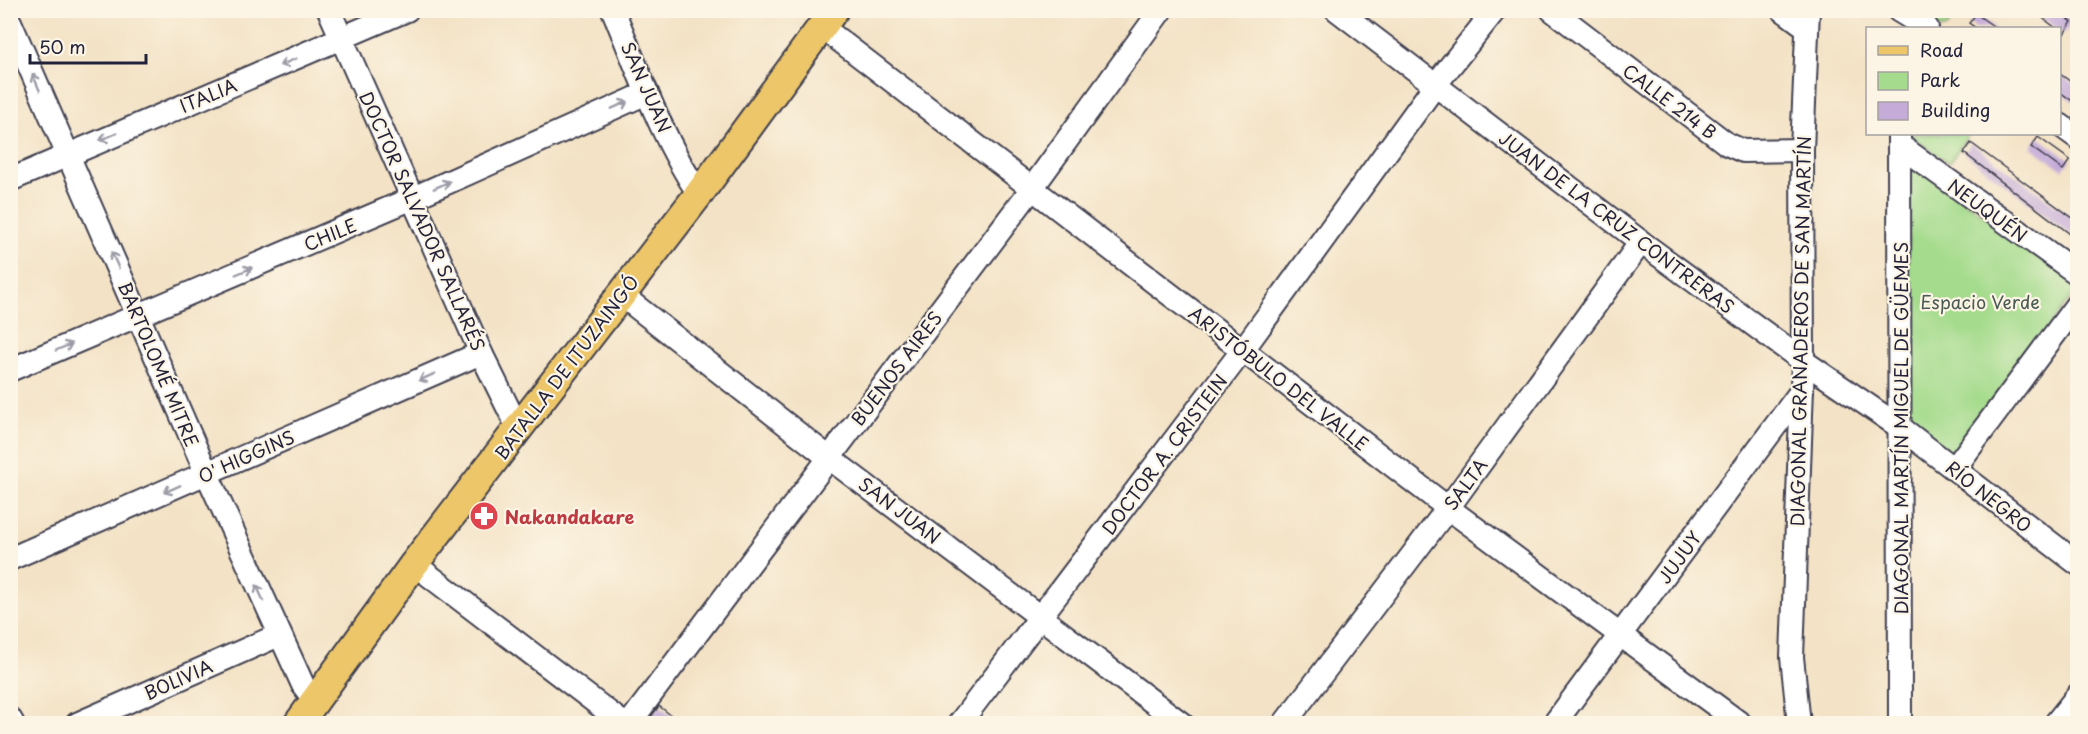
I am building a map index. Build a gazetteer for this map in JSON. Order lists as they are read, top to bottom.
{
  "streets": {
    "main road": ["BATALLA DE ITUZAINGÓ"],
    "street": [
      "SAN JUAN",
      "ITALIA",
      "CALLE 214 B",
      "NEUQUÉN",
      "DOCTOR SALVADOR SALLARÉS",
      "JUAN DE LA CRUZ CONTRERAS",
      "CHILE",
      "DIAGONAL GRANADEROS DE SAN MARTÍN",
      "BARTOLOMÉ MITRE",
      "BUENOS AIRES",
      "ARISTÓBULO DEL VALLE",
      "DIAGONAL MARTÍN MIGUEL DE GÜEMES",
      "DOCTOR A. CRISTEIN",
      "O' HIGGINS",
      "SALTA",
      "RÍO NEGRO",
      "JUJUY",
      "BOLIVIA"
    ]
  },
  "crossings": [
    ["SAN JUAN", "CHILE"],
    ["SAN JUAN", "BATALLA DE ITUZAINGÓ"],
    ["SAN JUAN", "BUENOS AIRES"],
    ["SAN JUAN", "DOCTOR A. CRISTEIN"],
    ["ITALIA", "DOCTOR SALVADOR SALLARÉS"],
    ["ITALIA", "BARTOLOMÉ MITRE"],
    ["CALLE 214 B", "DIAGONAL GRANADEROS DE SAN MARTÍN"],
    ["NEUQUÉN", "DIAGONAL MARTÍN MIGUEL DE GÜEMES"],
    ["DOCTOR SALVADOR SALLARÉS", "CHILE"],
    ["DOCTOR SALVADOR SALLARÉS", "BATALLA DE ITUZAINGÓ"],
    ["DOCTOR SALVADOR SALLARÉS", "O' HIGGINS"],
    ["JUAN DE LA CRUZ CONTRERAS", "DIAGONAL GRANADEROS DE SAN MARTÍN"],
    ["JUAN DE LA CRUZ CONTRERAS", "DIAGONAL MARTÍN MIGUEL DE GÜEMES"],
    ["JUAN DE LA CRUZ CONTRERAS", "DOCTOR A. CRISTEIN"],
    ["JUAN DE LA CRUZ CONTRERAS", "SALTA"],
    ["JUAN DE LA CRUZ CONTRERAS", "RÍO NEGRO"],
    ["CHILE", "BARTOLOMÉ MITRE"],
    ["DIAGONAL GRANADEROS DE SAN MARTÍN", "JUJUY"],
    ["BARTOLOMÉ MITRE", "BATALLA DE ITUZAINGÓ"],
    ["BARTOLOMÉ MITRE", "O' HIGGINS"],
    ["BARTOLOMÉ MITRE", "BOLIVIA"],
    ["BATALLA DE ITUZAINGÓ", "ARISTÓBULO DEL VALLE"],
    ["BUENOS AIRES", "ARISTÓBULO DEL VALLE"],
    ["ARISTÓBULO DEL VALLE", "DOCTOR A. CRISTEIN"],
    ["ARISTÓBULO DEL VALLE", "SALTA"],
    ["ARISTÓBULO DEL VALLE", "JUJUY"],
    ["DIAGONAL MARTÍN MIGUEL DE GÜEMES", "RÍO NEGRO"]
  ],
  "one_way": [
    "ITALIA",
    "CHILE",
    "BARTOLOMÉ MITRE",
    "O' HIGGINS"
  ],
  "parks": ["Espacio Verde"],
  "places": {
    "pharmacy": ["Nakandakare"]
  },
  "legend": ["Road", "Park", "Building"],
  "scale_bar": "50 m"
}
